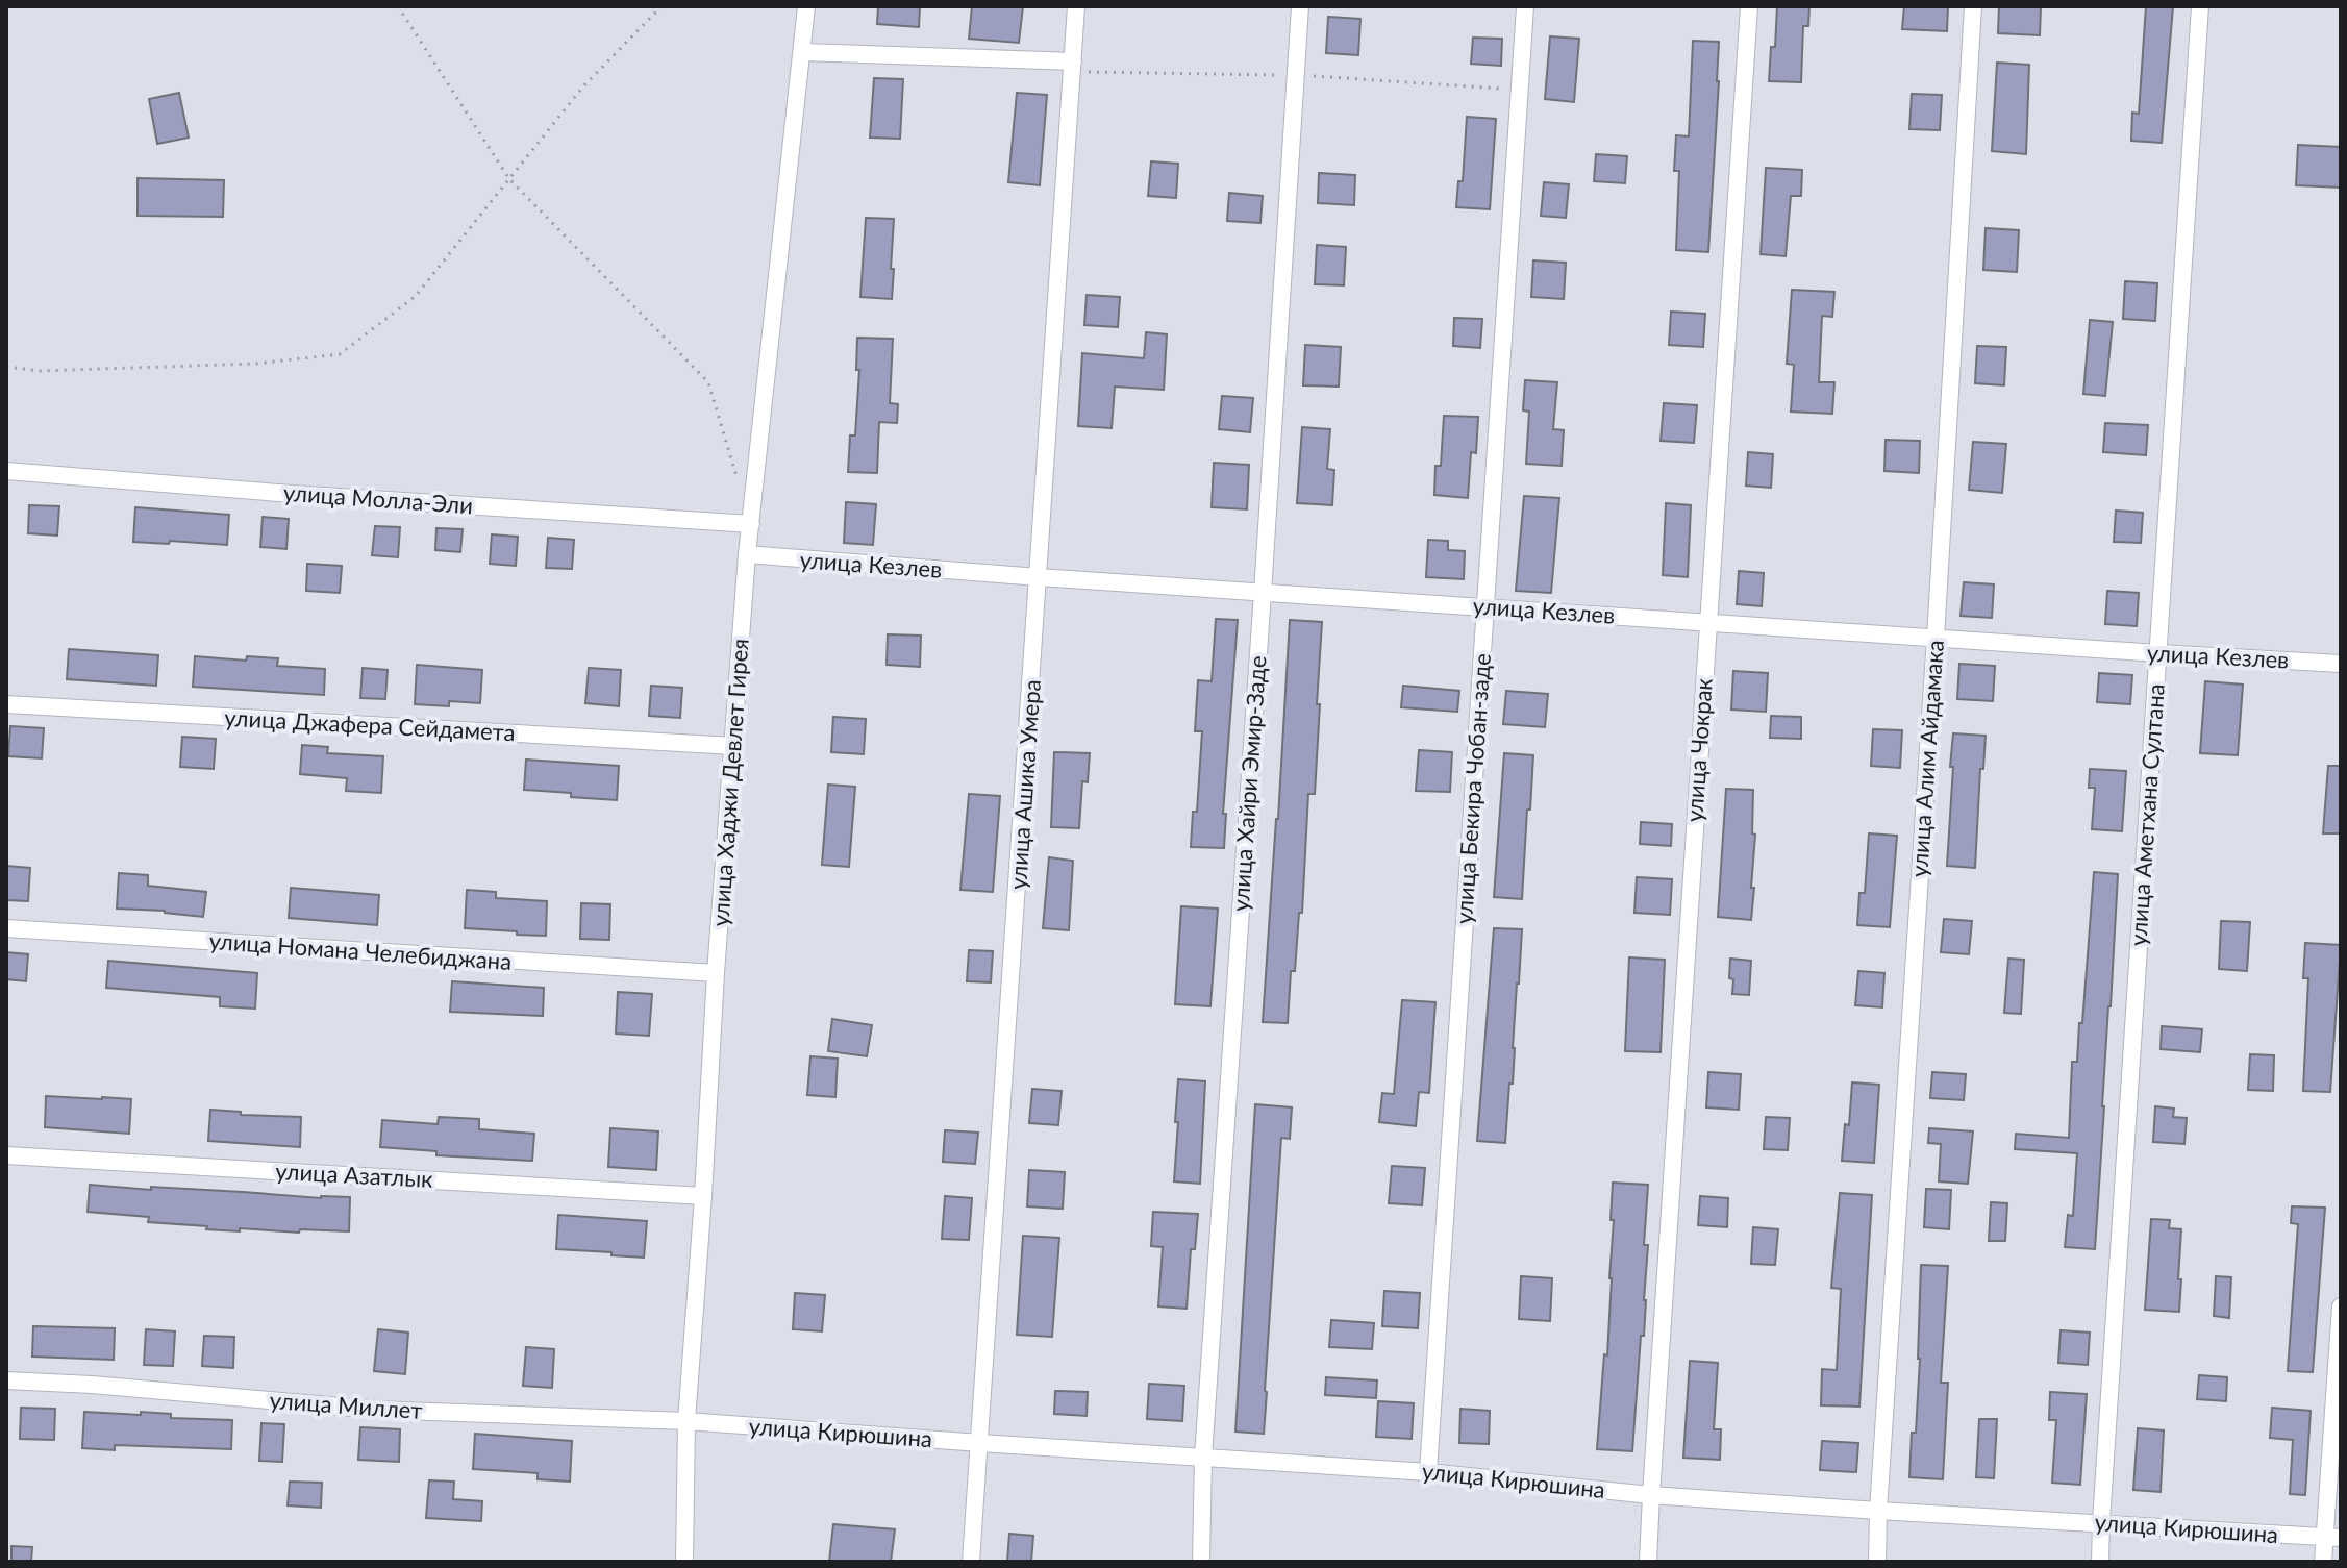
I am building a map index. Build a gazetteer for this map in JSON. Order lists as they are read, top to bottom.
{
  "streets": {
    "street": [
      "улица Молла-Эли",
      "улица Кезлев",
      "улица Джафера Сейдамета",
      "улица Чокрак",
      "улица Алим Айдамака",
      "улица Хаджи Девлет Гирея",
      "улица Хайри Эмир-Заде",
      "улица Ашика Умера",
      "улица Бекира Чобан-заде",
      "улица Аметхана Султана",
      "улица Номана Челебиджана",
      "улица Азатлык",
      "улица Миллет",
      "улица Кирюшина"
    ]
  },
  "crossings": [
    ["улица Молла-Эли", "улица Хаджи Девлет Гирея"],
    ["улица Кезлев", "улица Чокрак"],
    ["улица Кезлев", "улица Алим Айдамака"],
    ["улица Кезлев", "улица Хаджи Девлет Гирея"],
    ["улица Кезлев", "улица Хайри Эмир-Заде"],
    ["улица Кезлев", "улица Ашика Умера"],
    ["улица Кезлев", "улица Бекира Чобан-заде"],
    ["улица Кезлев", "улица Аметхана Султана"],
    ["улица Джафера Сейдамета", "улица Хаджи Девлет Гирея"],
    ["улица Чокрак", "улица Кирюшина"],
    ["улица Алим Айдамака", "улица Кирюшина"],
    ["улица Хаджи Девлет Гирея", "улица Номана Челебиджана"],
    ["улица Хаджи Девлет Гирея", "улица Азатлык"],
    ["улица Хаджи Девлет Гирея", "улица Миллет"],
    ["улица Хаджи Девлет Гирея", "улица Кирюшина"],
    ["улица Хайри Эмир-Заде", "улица Кирюшина"],
    ["улица Ашика Умера", "улица Кирюшина"],
    ["улица Бекира Чобан-заде", "улица Кирюшина"],
    ["улица Аметхана Султана", "улица Кирюшина"],
    ["улица Миллет", "улица Кирюшина"]
  ]
}
